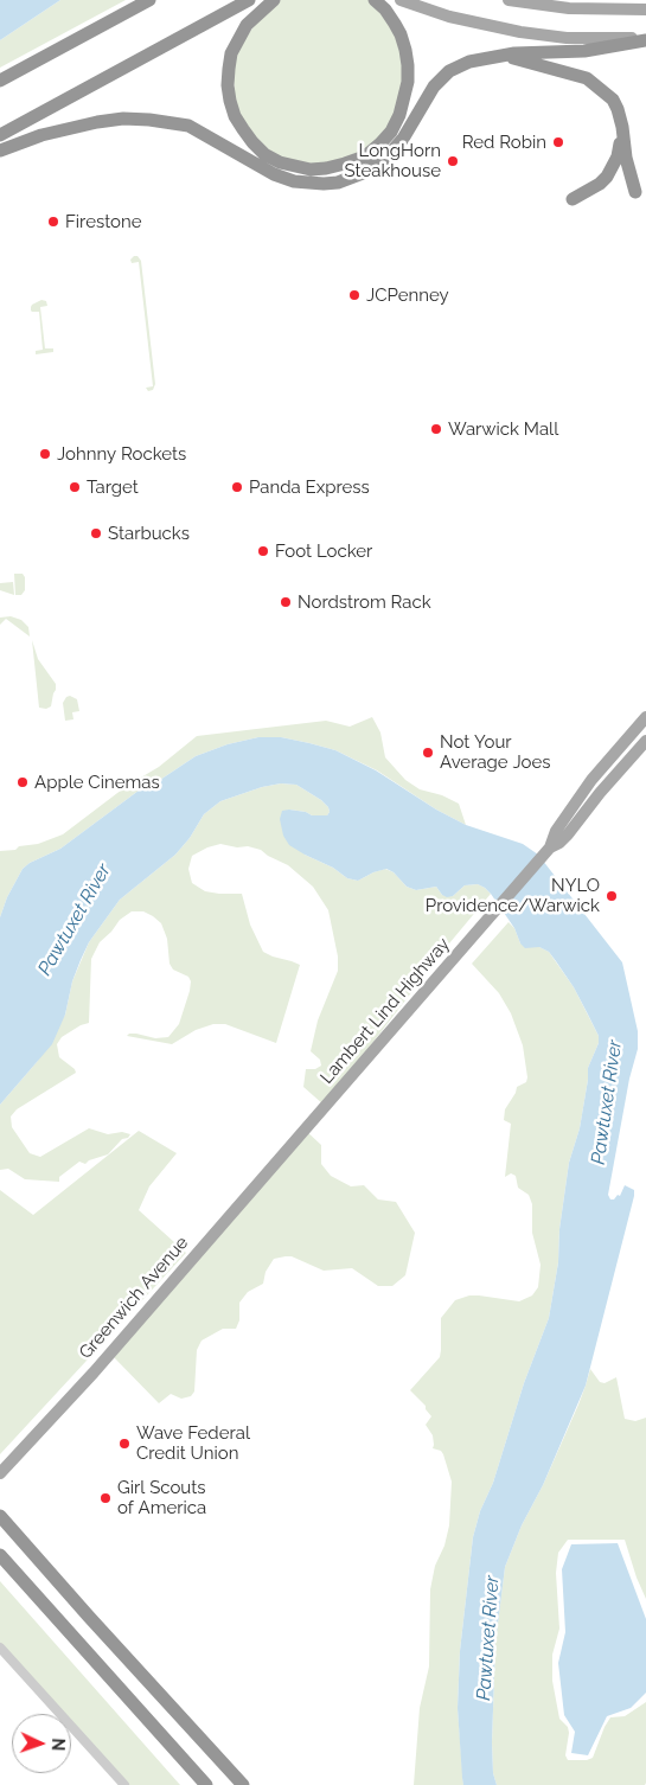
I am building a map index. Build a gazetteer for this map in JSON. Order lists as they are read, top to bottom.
{
  "streets": {
    "main road": ["Lambert Lind Highway", "Greenwich Avenue"]
  },
  "crossings": [
    ["Lambert Lind Highway", "Greenwich Avenue"]
  ],
  "water": ["Pawtuxet River"],
  "places": [
    "Red Robin",
    "LongHorn Steakhouse",
    "Firestone",
    "JCPenney",
    "Warwick Mall",
    "Johnny Rockets",
    "Target",
    "Panda Express",
    "Starbucks",
    "Foot Locker",
    "Nordstrom Rack",
    "Not Your Average Joes",
    "Apple Cinemas",
    "NYLO Providence/Warwick",
    "Wave Federal Credit Union",
    "Girl Scouts of America"
  ],
  "north": "right"
}
